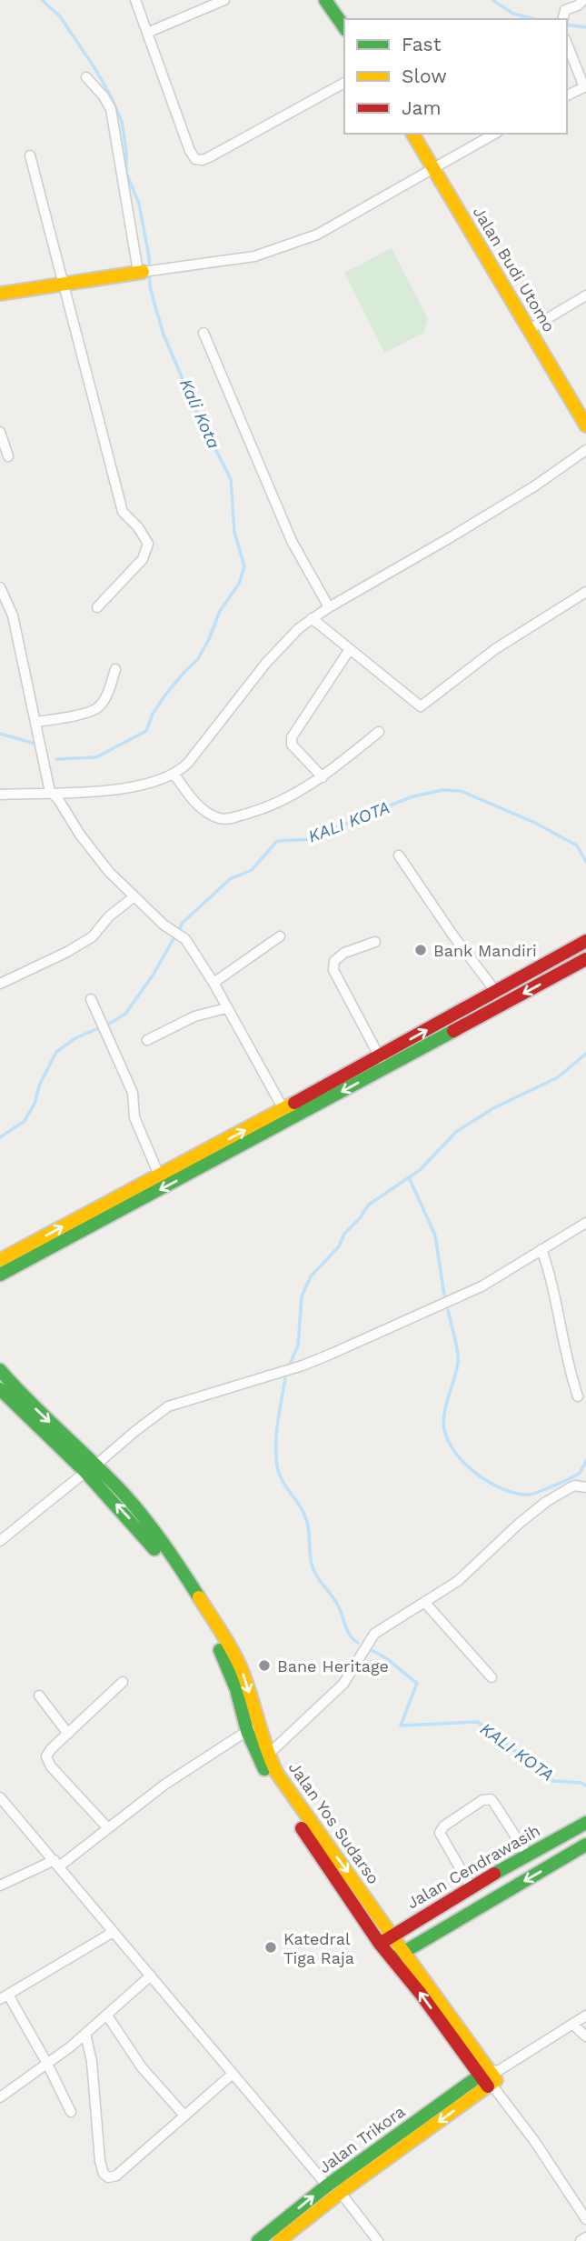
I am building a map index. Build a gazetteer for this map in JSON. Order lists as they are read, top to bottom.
{
  "streets": {
    "main road": [
      "Jalan Budi Utomo",
      "Jalan Yos Sudarso",
      "Jalan Cendrawasih",
      "Jalan Trikora"
    ]
  },
  "crossings": [
    ["Jalan Yos Sudarso", "Jalan Cendrawasih"],
    ["Jalan Yos Sudarso", "Jalan Trikora"]
  ],
  "water": ["Kali Kota", "KALI KOTA"],
  "places": ["Bank Mandiri", "Bane Heritage", "Katedral Tiga Raja"],
  "legend": ["Fast", "Slow", "Jam"]
}
